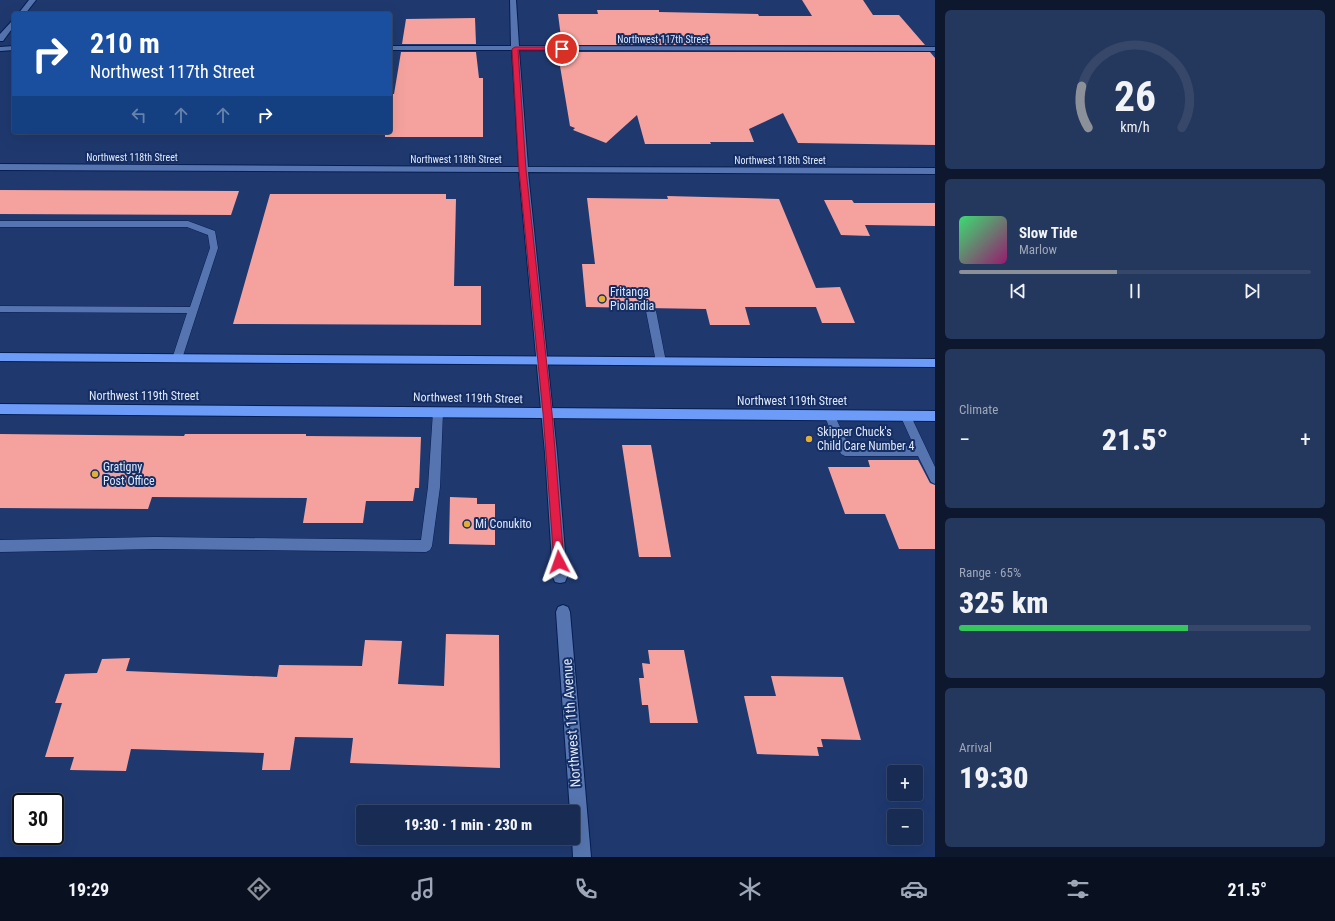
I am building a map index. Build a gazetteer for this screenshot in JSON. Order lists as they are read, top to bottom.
{
  "streets": {
    "highway": ["Northwest 119th Street"],
    "street": ["Northwest 117th Street", "Northwest 118th Street", "Northwest 11th Avenue"]
  },
  "places": [
    "Fritanga Piolandia",
    "Skipper Chuck's Child Care Number 4",
    "Gratigny Post Office",
    "Mi Conukito"
  ],
  "page": {
    "turn": ["210 m", "Northwest 117th Street"],
    "song": ["Slow Tide", "Marlow"],
    "tile": [
      "Climate",
      ["Range · 65%", "325 km"],
      ["Arrival", "19:30"]
    ],
    "heat": ["−", "21.5°", "+"],
    "map_buttons": ["+", "−"],
    "limit": "30",
    "trip": "19:30 · 1 min · 230 m",
    "tabs": ["19:29", "21.5°"],
    "gauge": ["26", "km/h"]
  }
}
